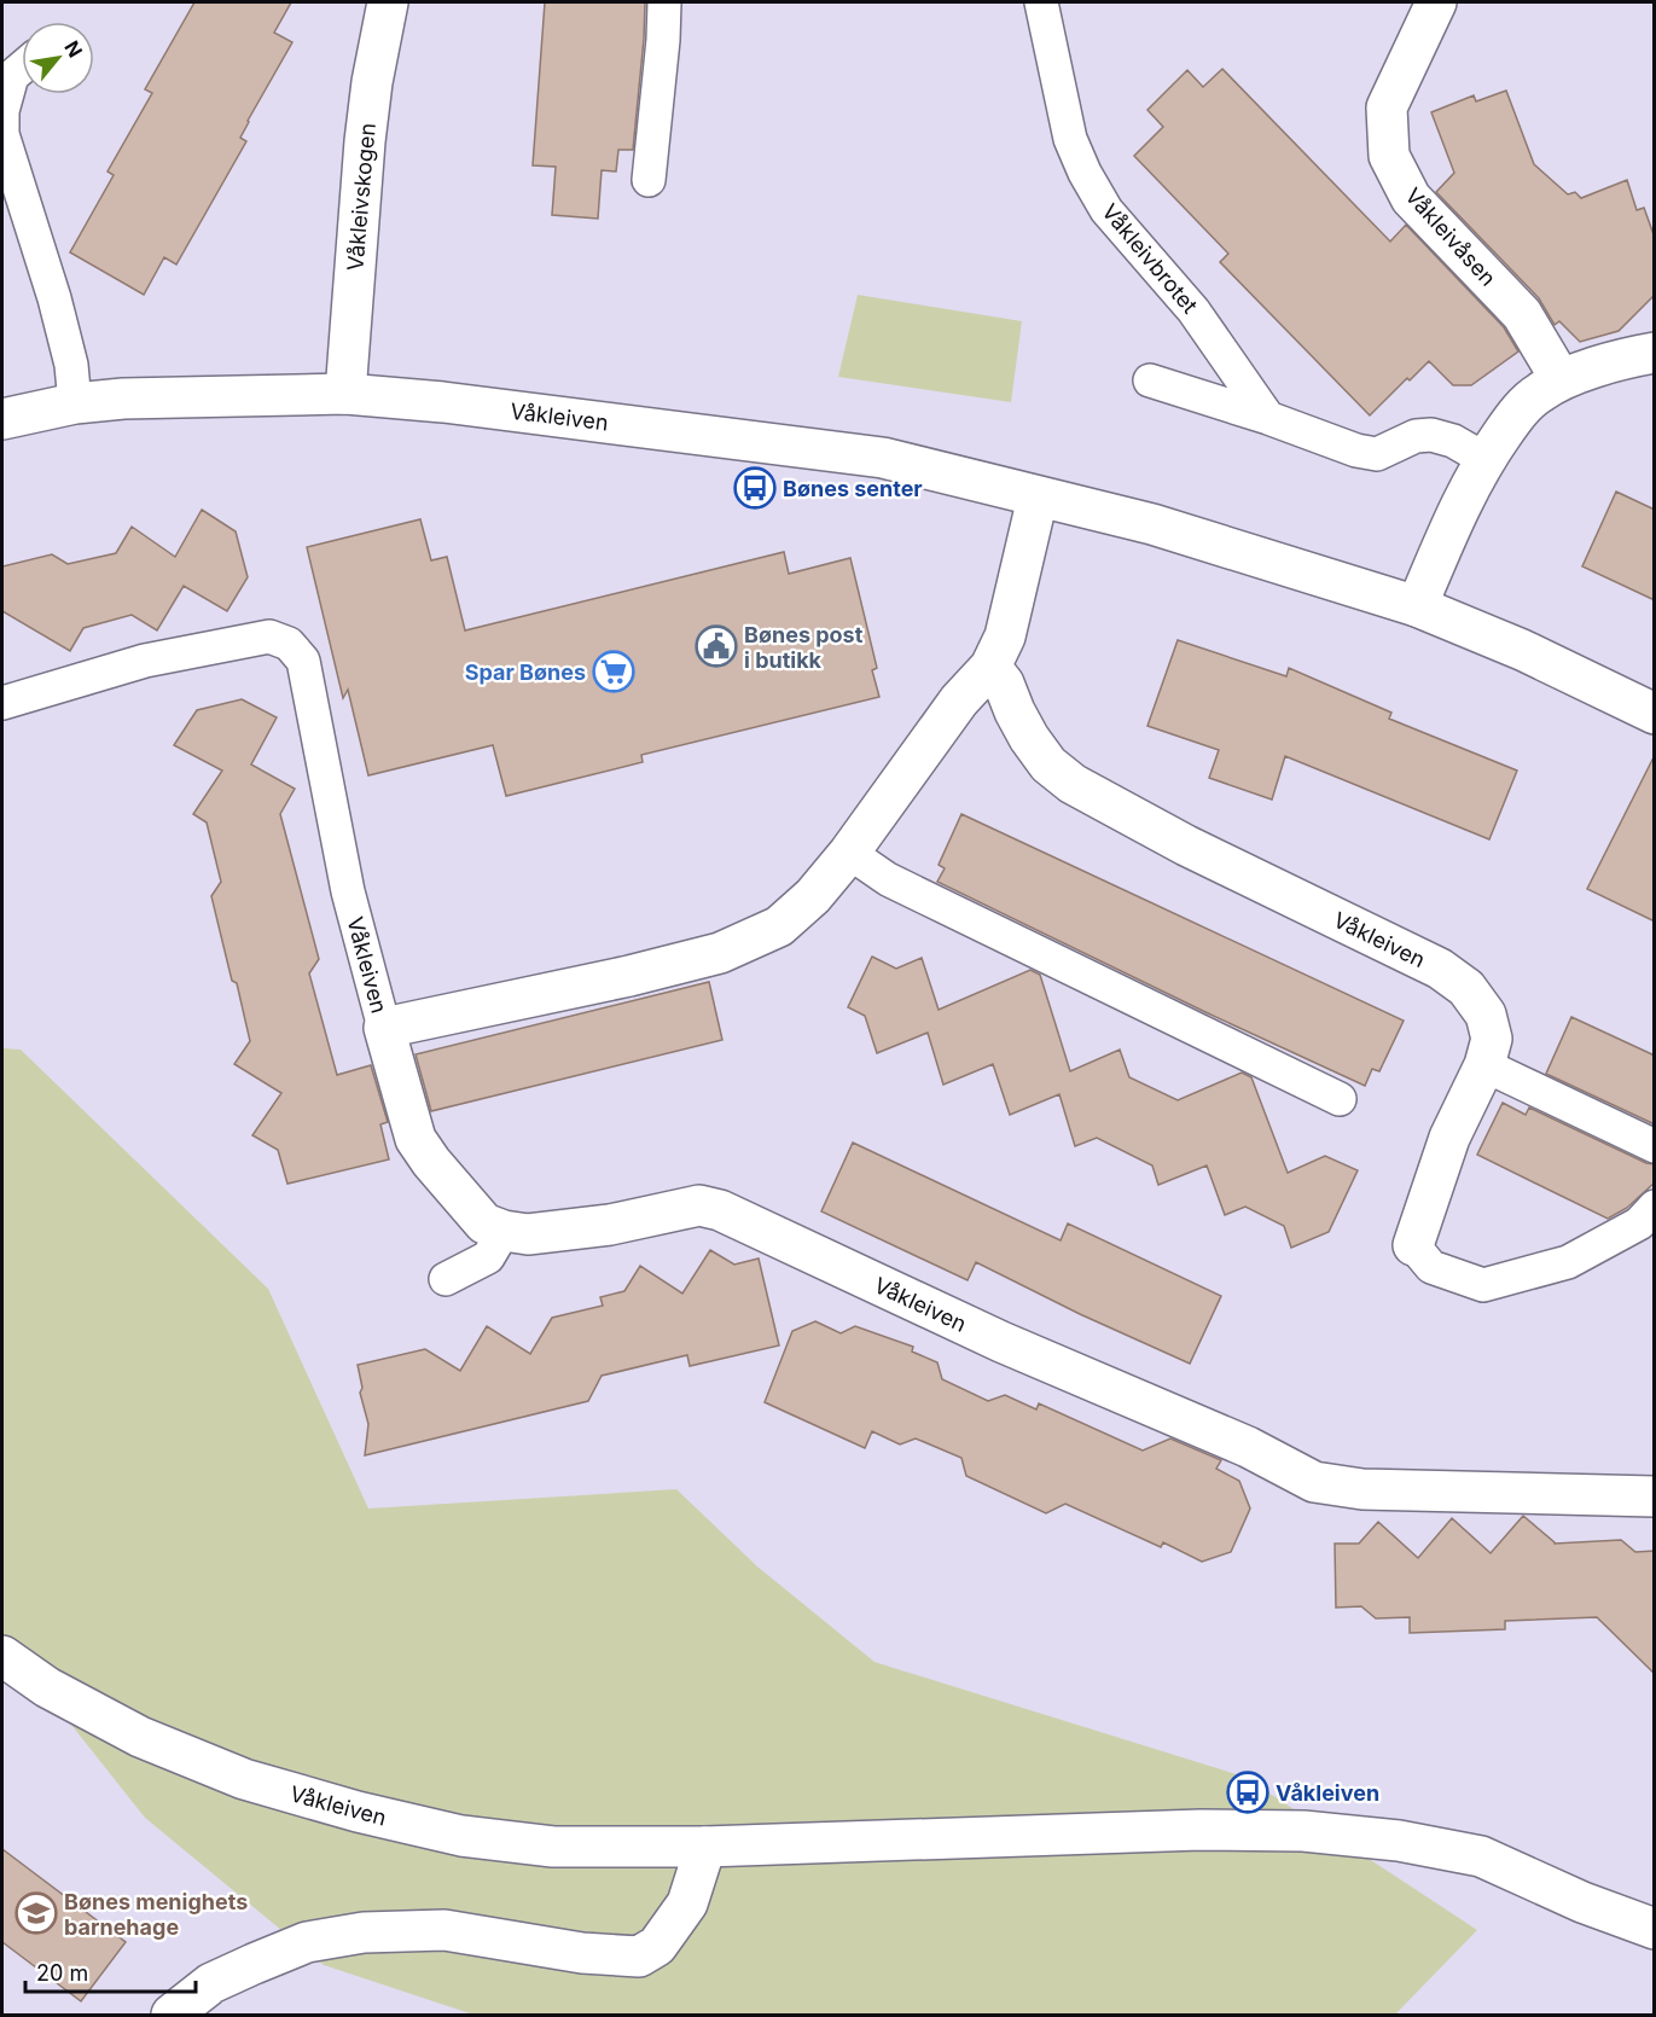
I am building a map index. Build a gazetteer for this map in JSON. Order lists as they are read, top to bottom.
{
  "streets": {
    "street": ["Våkleivskogen", "Våkleivåsen", "Våkleiven"],
    "lane": ["Våkleivbrotet"]
  },
  "crossings": [
    ["Våkleivskogen", "Våkleiven"]
  ],
  "places": {
    "bus stop": ["Bønes senter", "Våkleiven"],
    "public building": ["Bønes post i butikk"],
    "supermarket": ["Spar Bønes"],
    "school or university": ["Bønes menighets barnehage"]
  },
  "scale_bar": "20 m",
  "north": "top right"
}
